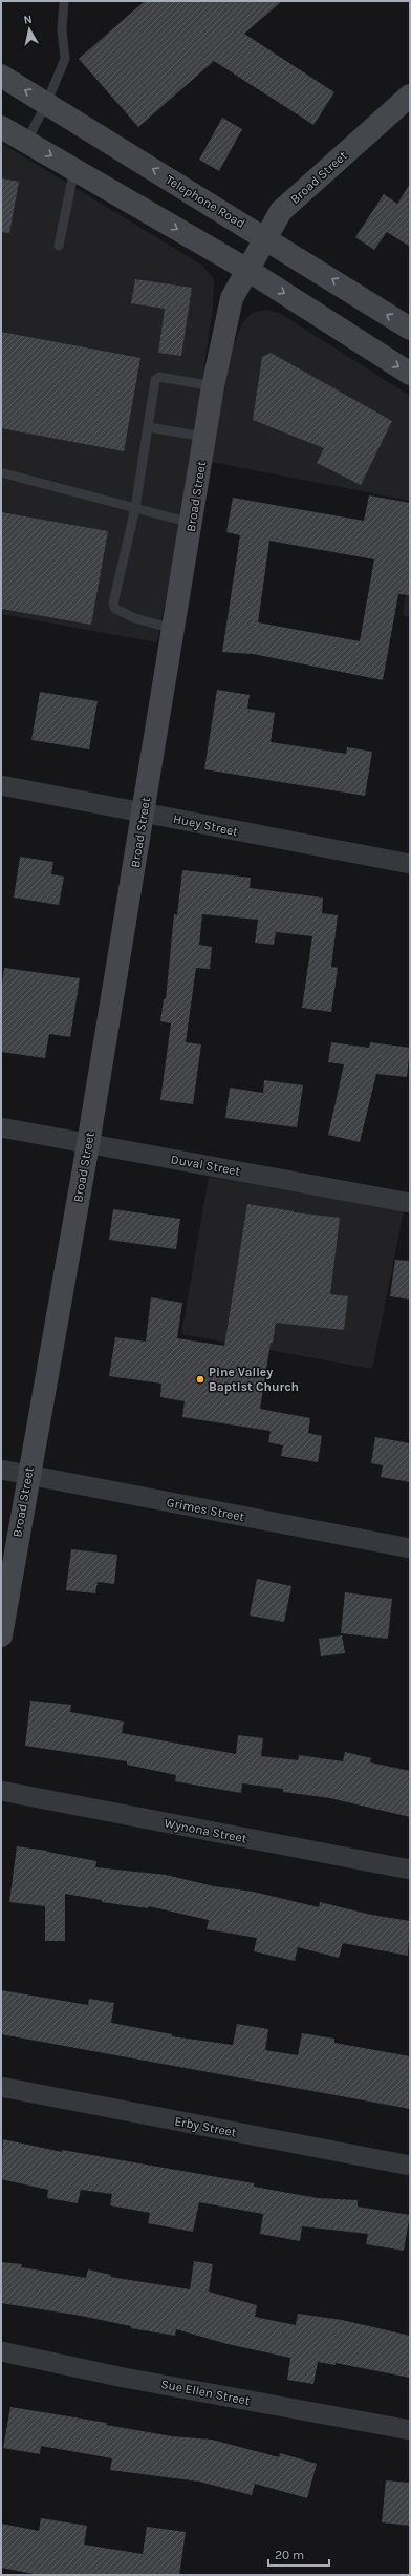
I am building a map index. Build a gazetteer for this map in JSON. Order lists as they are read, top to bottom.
{
  "streets": {
    "street": [
      "Broad Street",
      "Telephone Road",
      "Huey Street",
      "Duval Street",
      "Grimes Street",
      "Wynona Street",
      "Erby Street",
      "Sue Ellen Street"
    ]
  },
  "crossings": [
    ["Broad Street", "Telephone Road"],
    ["Broad Street", "Huey Street"],
    ["Broad Street", "Duval Street"],
    ["Broad Street", "Grimes Street"]
  ],
  "places": ["Pine Valley Baptist Church"],
  "scale_bar": "20 m",
  "north": "top"
}
